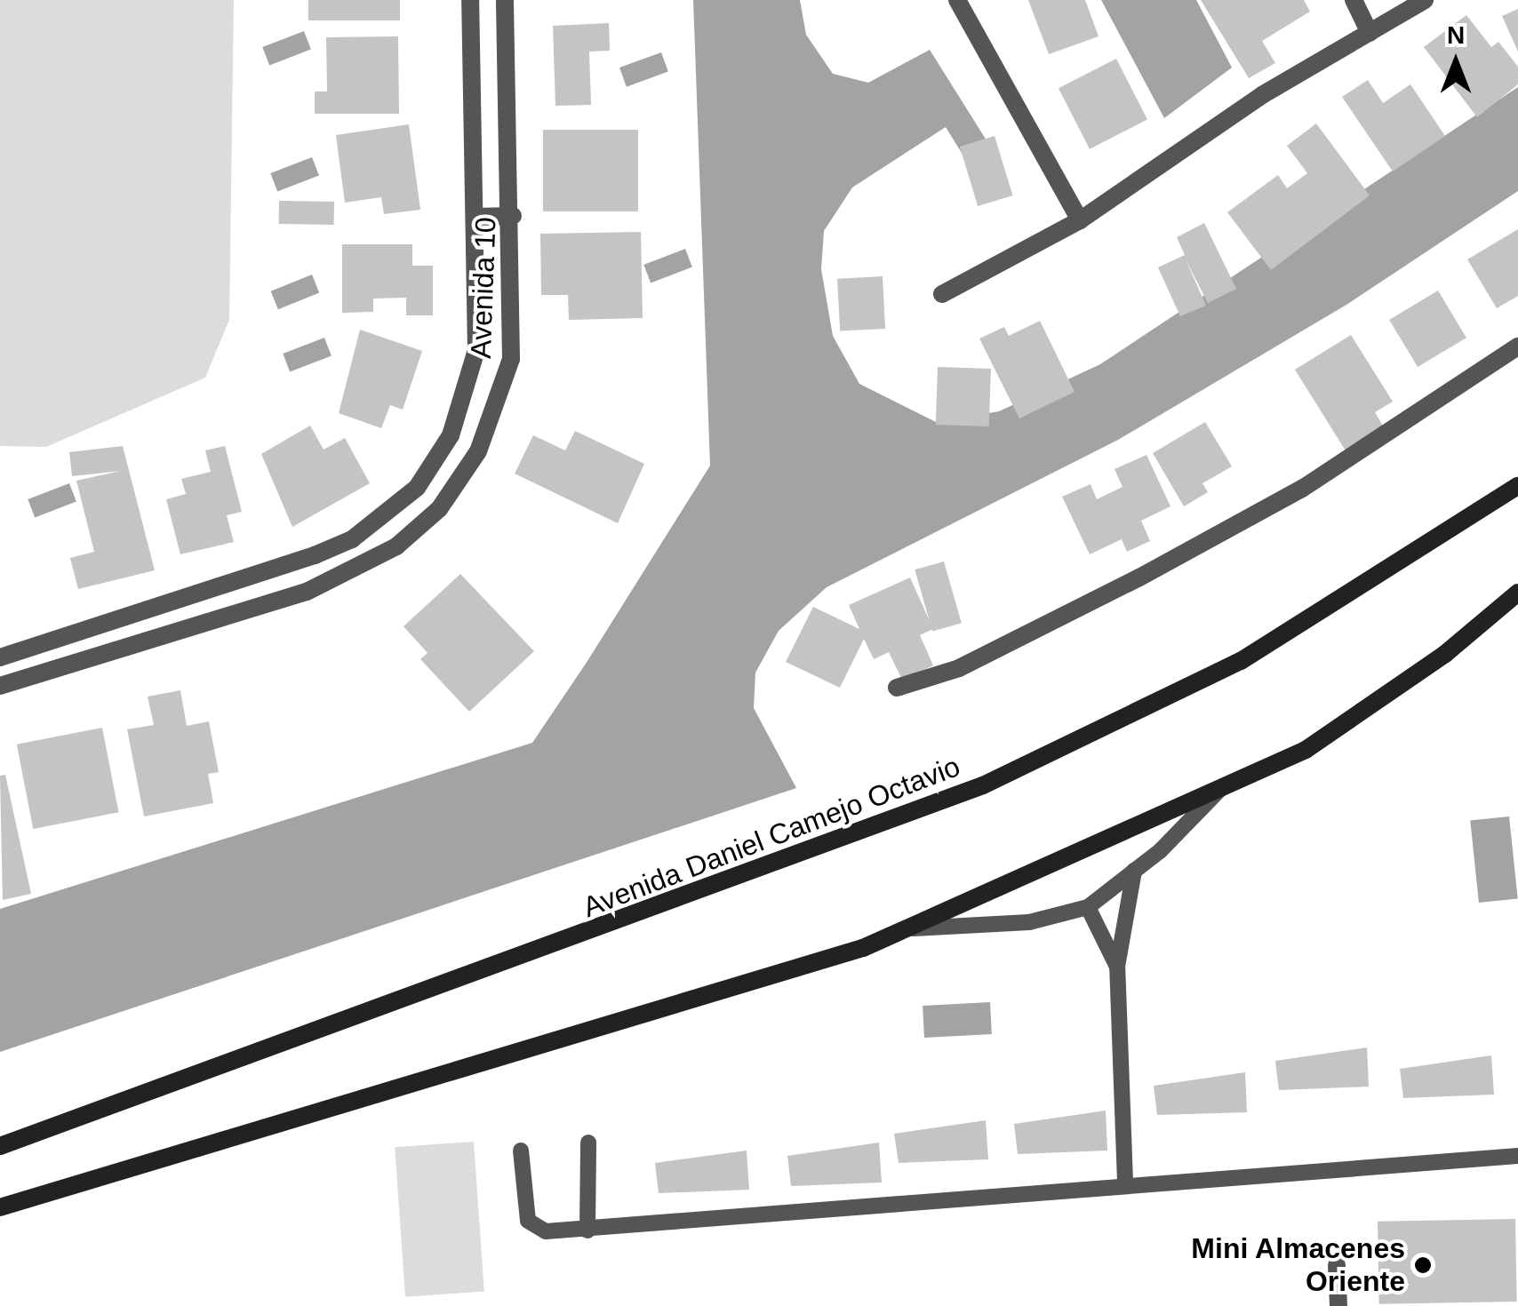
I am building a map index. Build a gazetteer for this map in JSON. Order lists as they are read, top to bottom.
{
  "streets": {
    "main road": ["Avenida Daniel Camejo Octavio"],
    "street": ["Avenida 10"]
  },
  "places": ["Mini Almacenes Oriente"],
  "north": "top"
}
